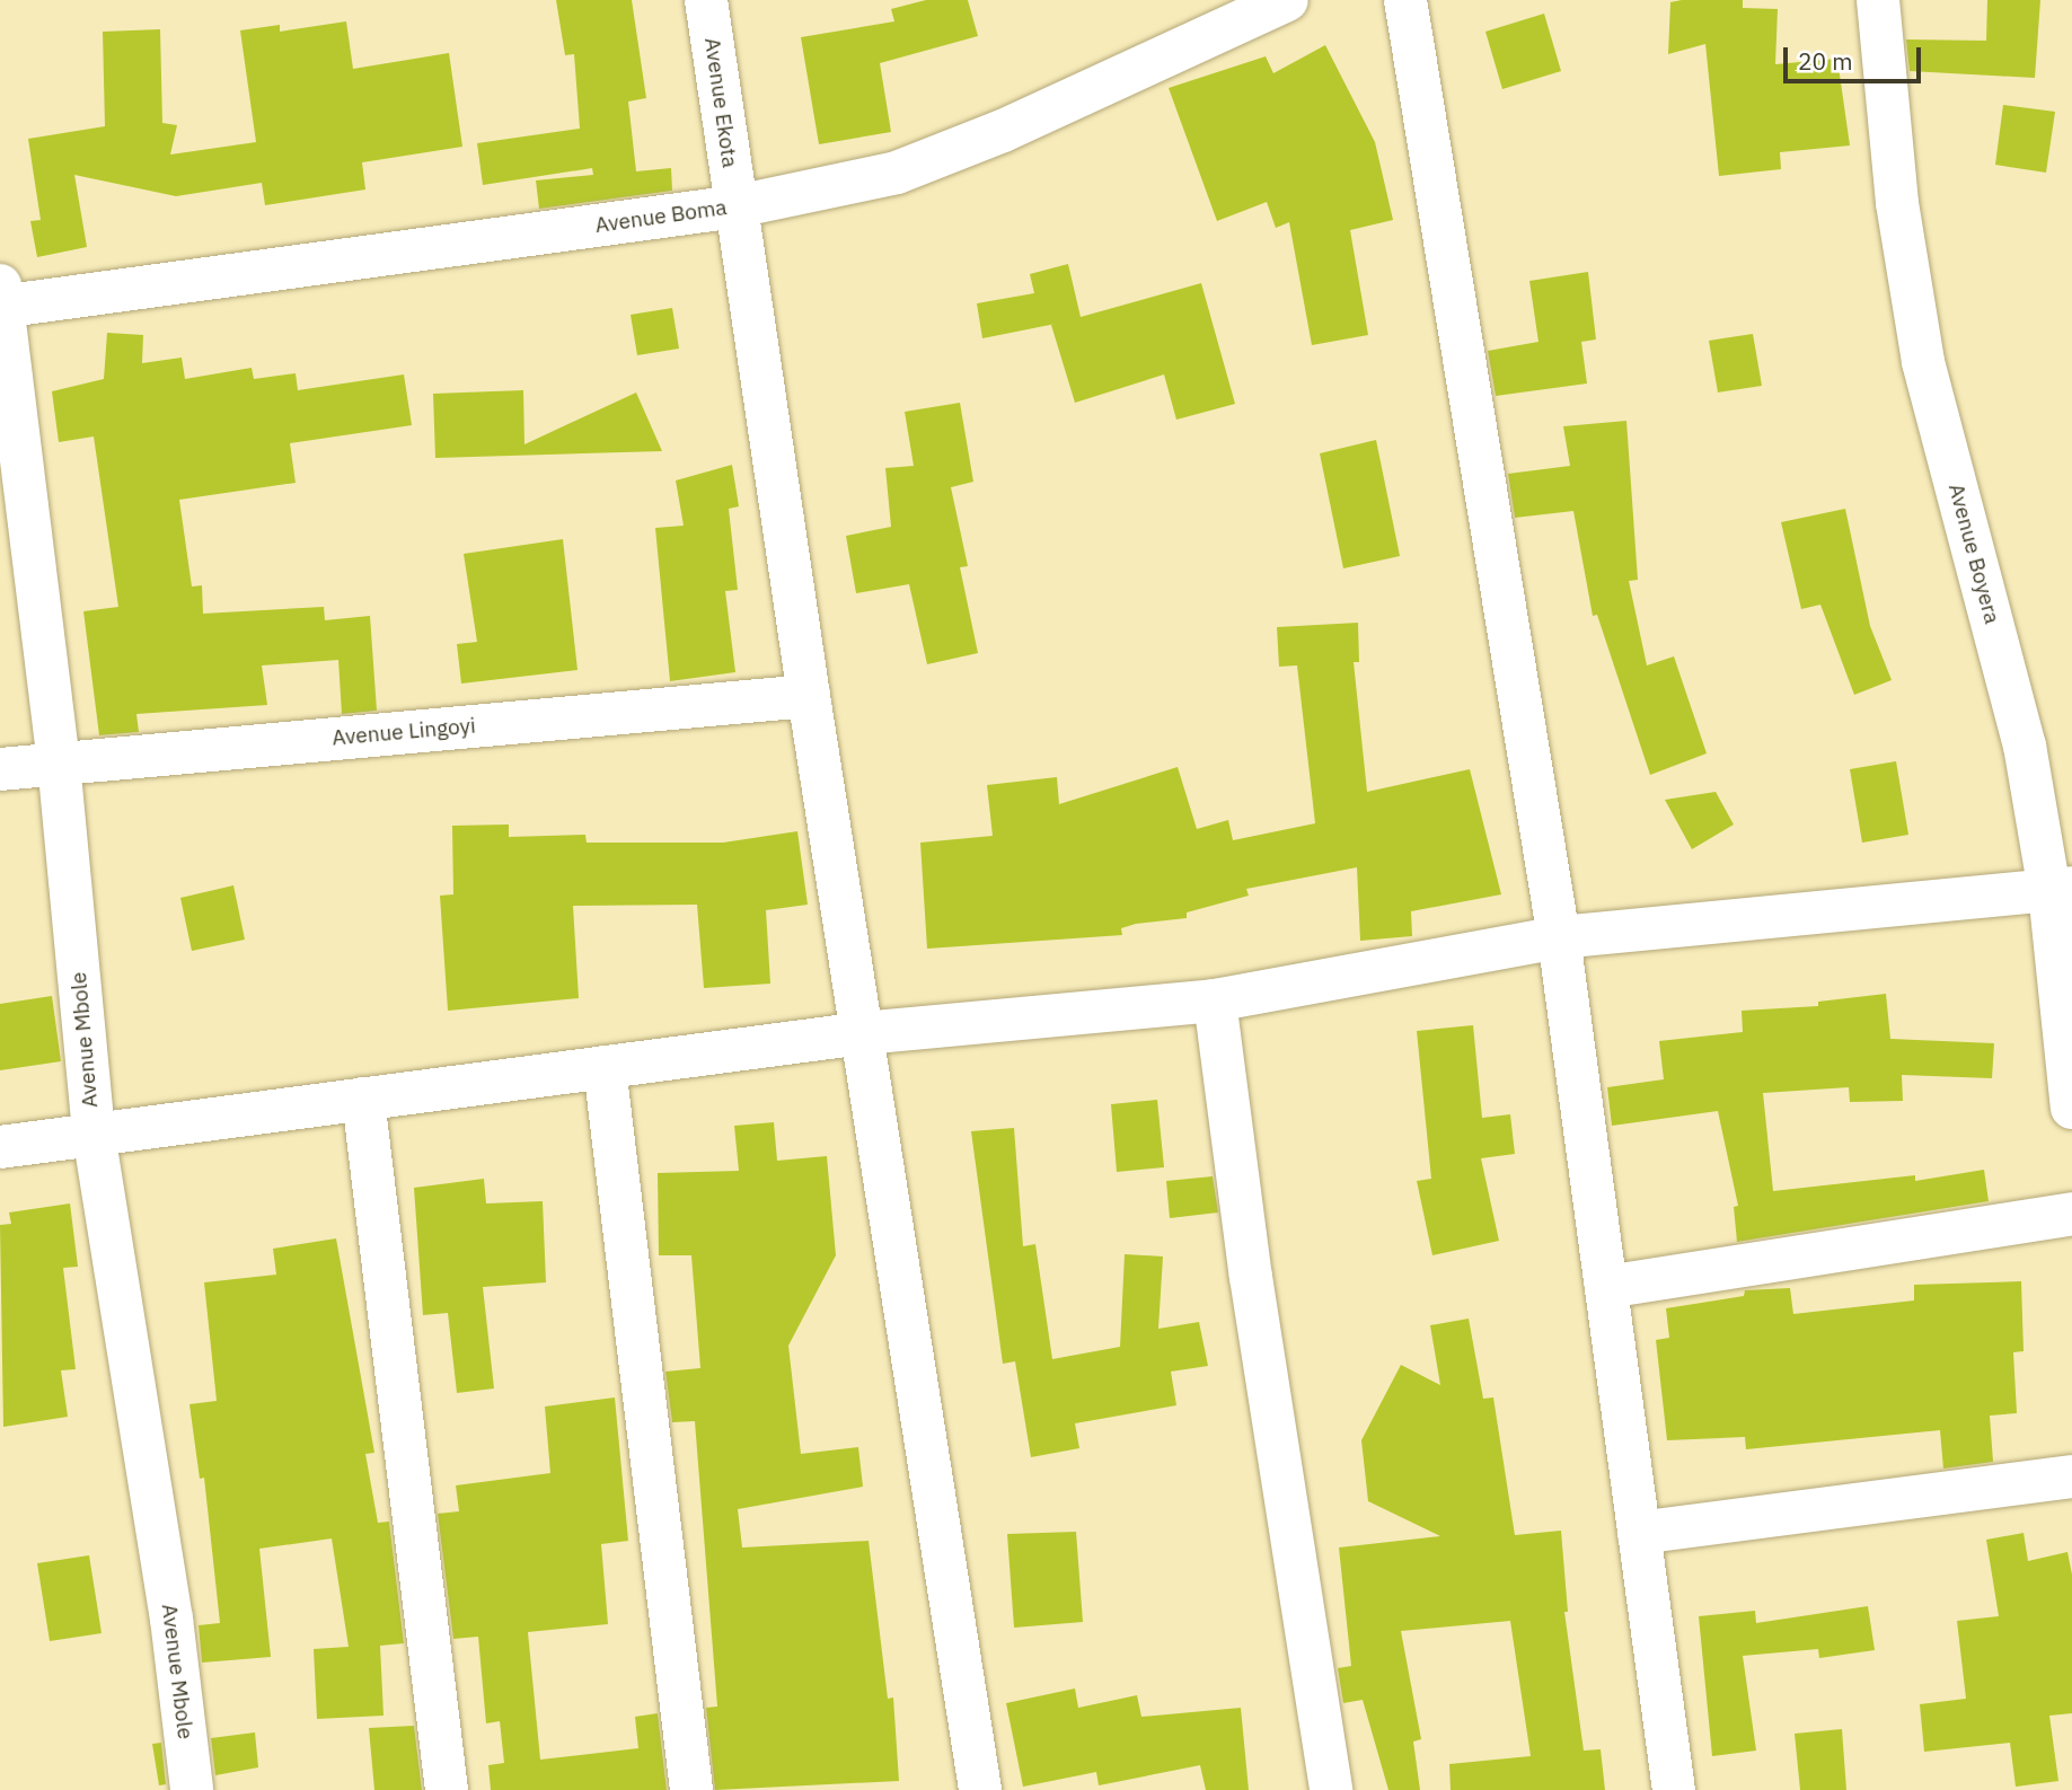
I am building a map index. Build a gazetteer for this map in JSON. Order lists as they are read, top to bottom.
{
  "streets": {
    "street": [
      "Avenue Ekota",
      "Avenue Boma",
      "Avenue Boyera",
      "Avenue Lingoyi",
      "Avenue Mbole"
    ]
  },
  "crossings": [
    ["Avenue Ekota", "Avenue Boma"],
    ["Avenue Ekota", "Avenue Lingoyi"],
    ["Avenue Boma", "Avenue Mbole"],
    ["Avenue Lingoyi", "Avenue Mbole"]
  ],
  "scale_bar": "20 m"
}
